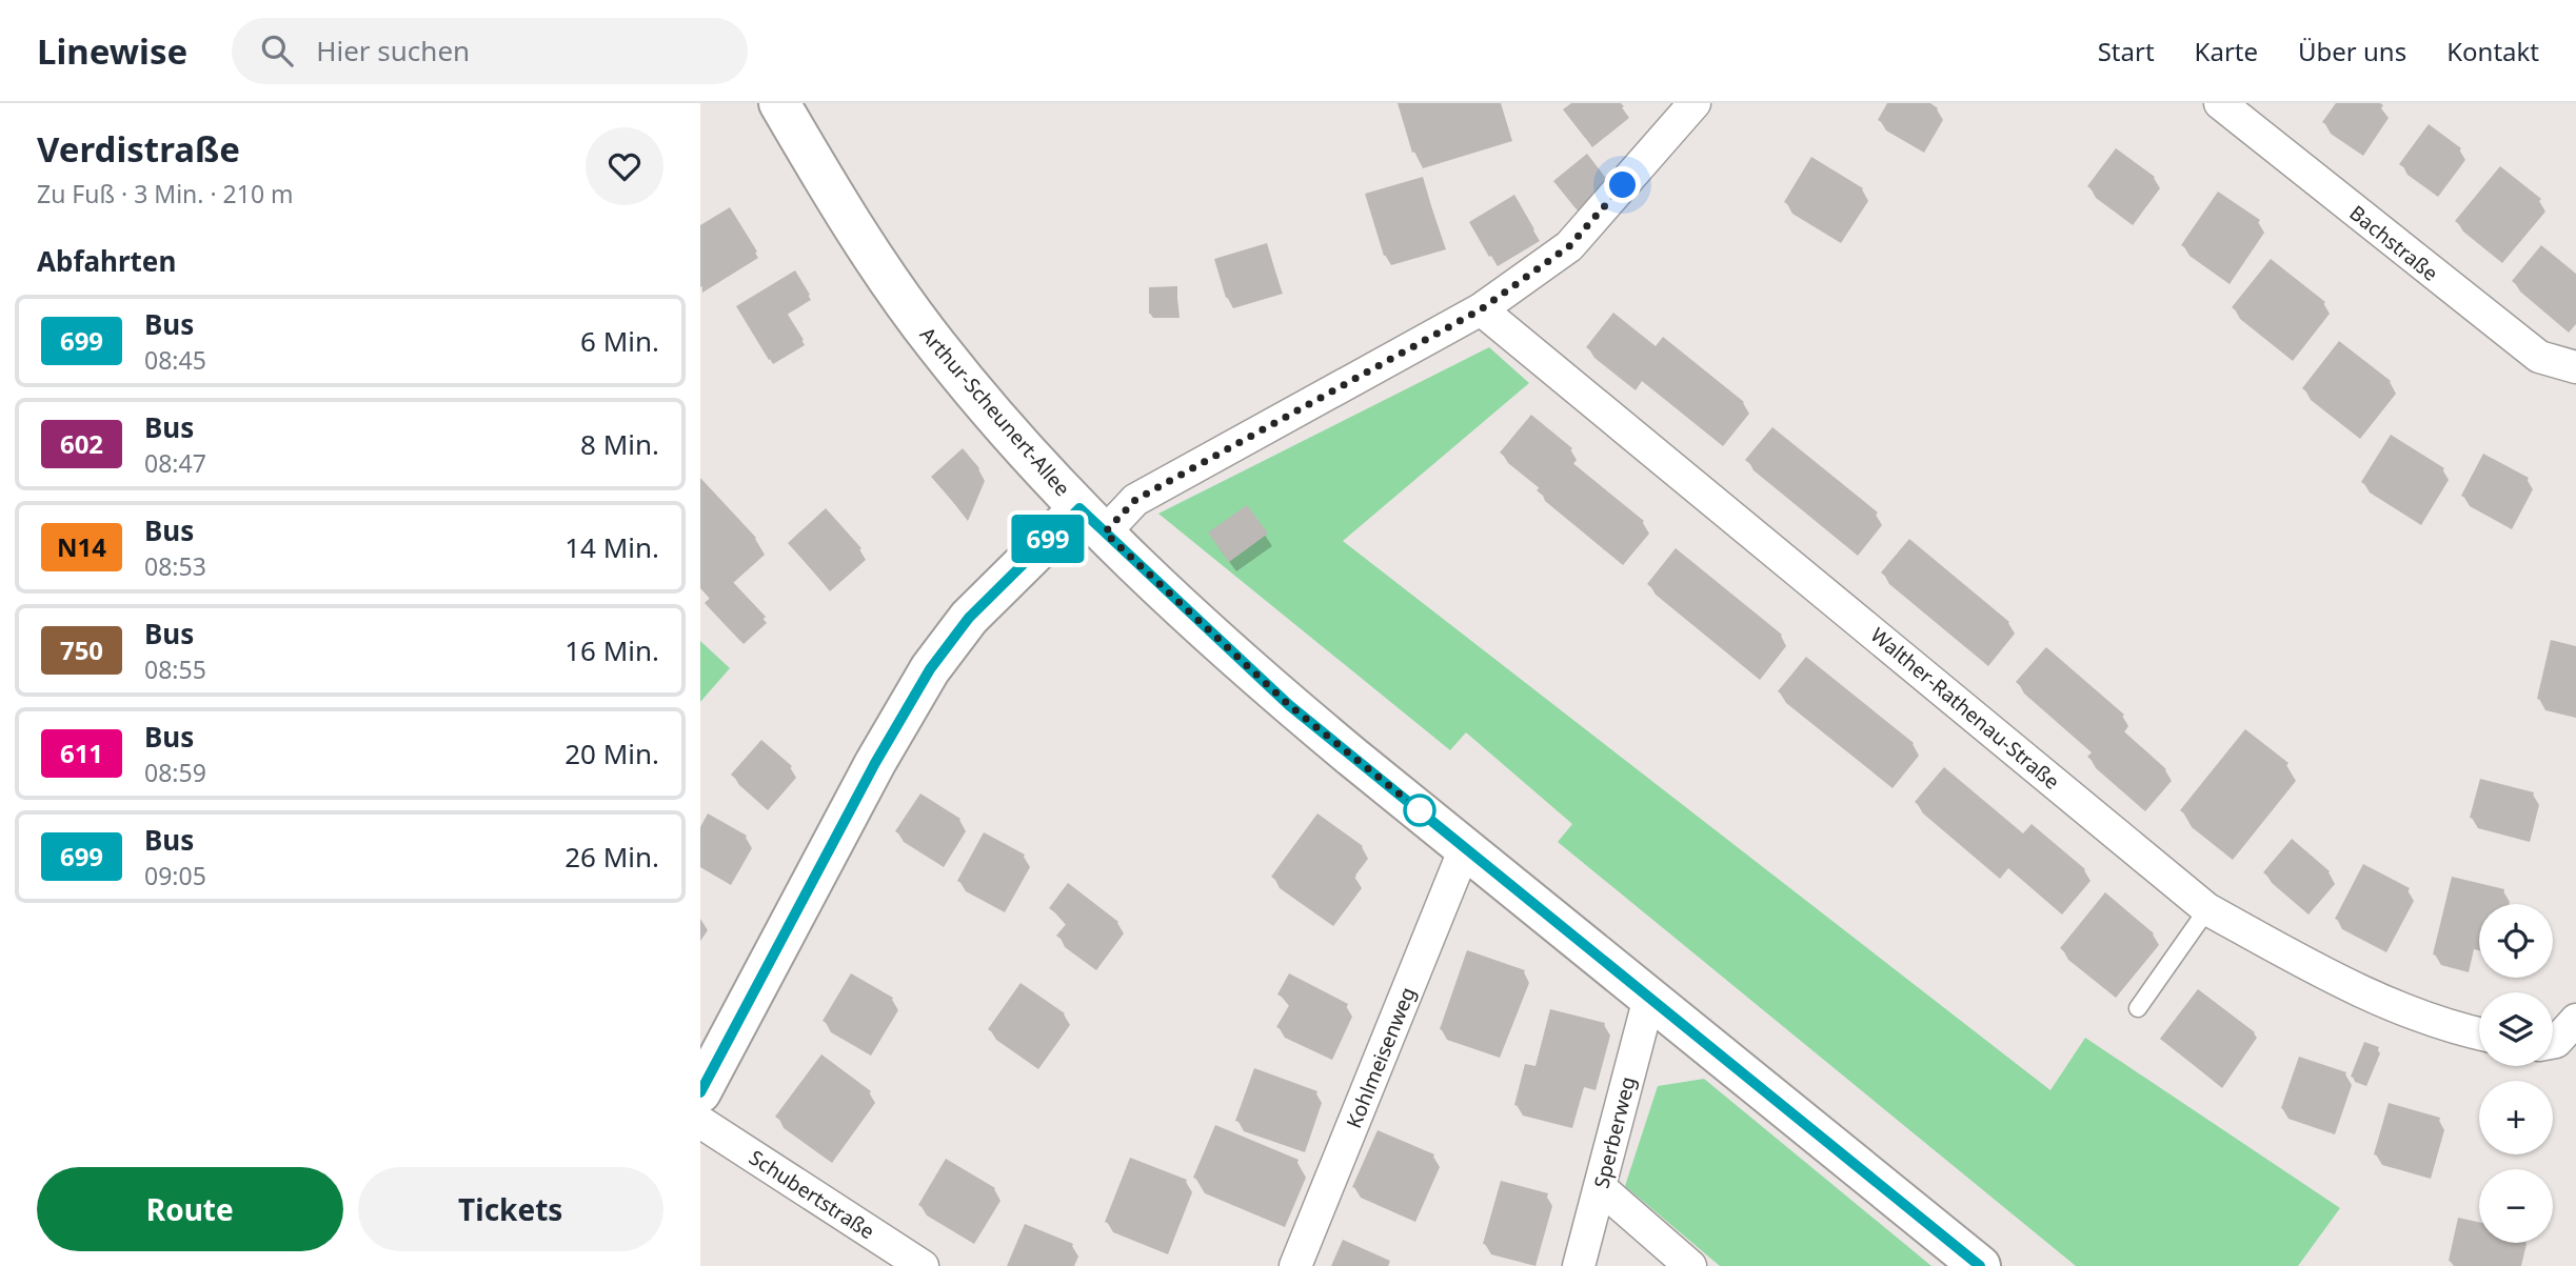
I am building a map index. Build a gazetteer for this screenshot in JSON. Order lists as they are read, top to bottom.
{
  "streets": {
    "main road": ["Arthur-Scheunert-Allee"],
    "street": [
      "Bachstraße",
      "Walther-Rathenau-Straße",
      "Kohlmeisenweg",
      "Sperberweg",
      "Schubertstraße"
    ]
  },
  "crossings": [
    ["Arthur-Scheunert-Allee", "Kohlmeisenweg"],
    ["Arthur-Scheunert-Allee", "Sperberweg"]
  ],
  "lines": ["bus line 699"],
  "page": {
    "header": "Linewise",
    "search": "Hier suchen",
    "nav": [
      "Start",
      "Karte",
      "Über uns",
      "Kontakt"
    ],
    "heading": [
      ["Verdistraße", "Zu Fuß · 3 Min. · 210 m"],
      "Abfahrten"
    ],
    "on_map": "699",
    "list": [
      {
        "mark": "699",
        "name": "Bus",
        "note": "08:45",
        "value": "6 Min."
      },
      {
        "mark": "602",
        "name": "Bus",
        "note": "08:47",
        "value": "8 Min."
      },
      {
        "mark": "N14",
        "name": "Bus",
        "note": "08:53",
        "value": "14 Min."
      },
      {
        "mark": "750",
        "name": "Bus",
        "note": "08:55",
        "value": "16 Min."
      },
      {
        "mark": "611",
        "name": "Bus",
        "note": "08:59",
        "value": "20 Min."
      },
      {
        "mark": "699",
        "name": "Bus",
        "note": "09:05",
        "value": "26 Min."
      }
    ],
    "map_buttons": ["+", "−"],
    "buttons": ["Route", "Tickets"]
  }
}
